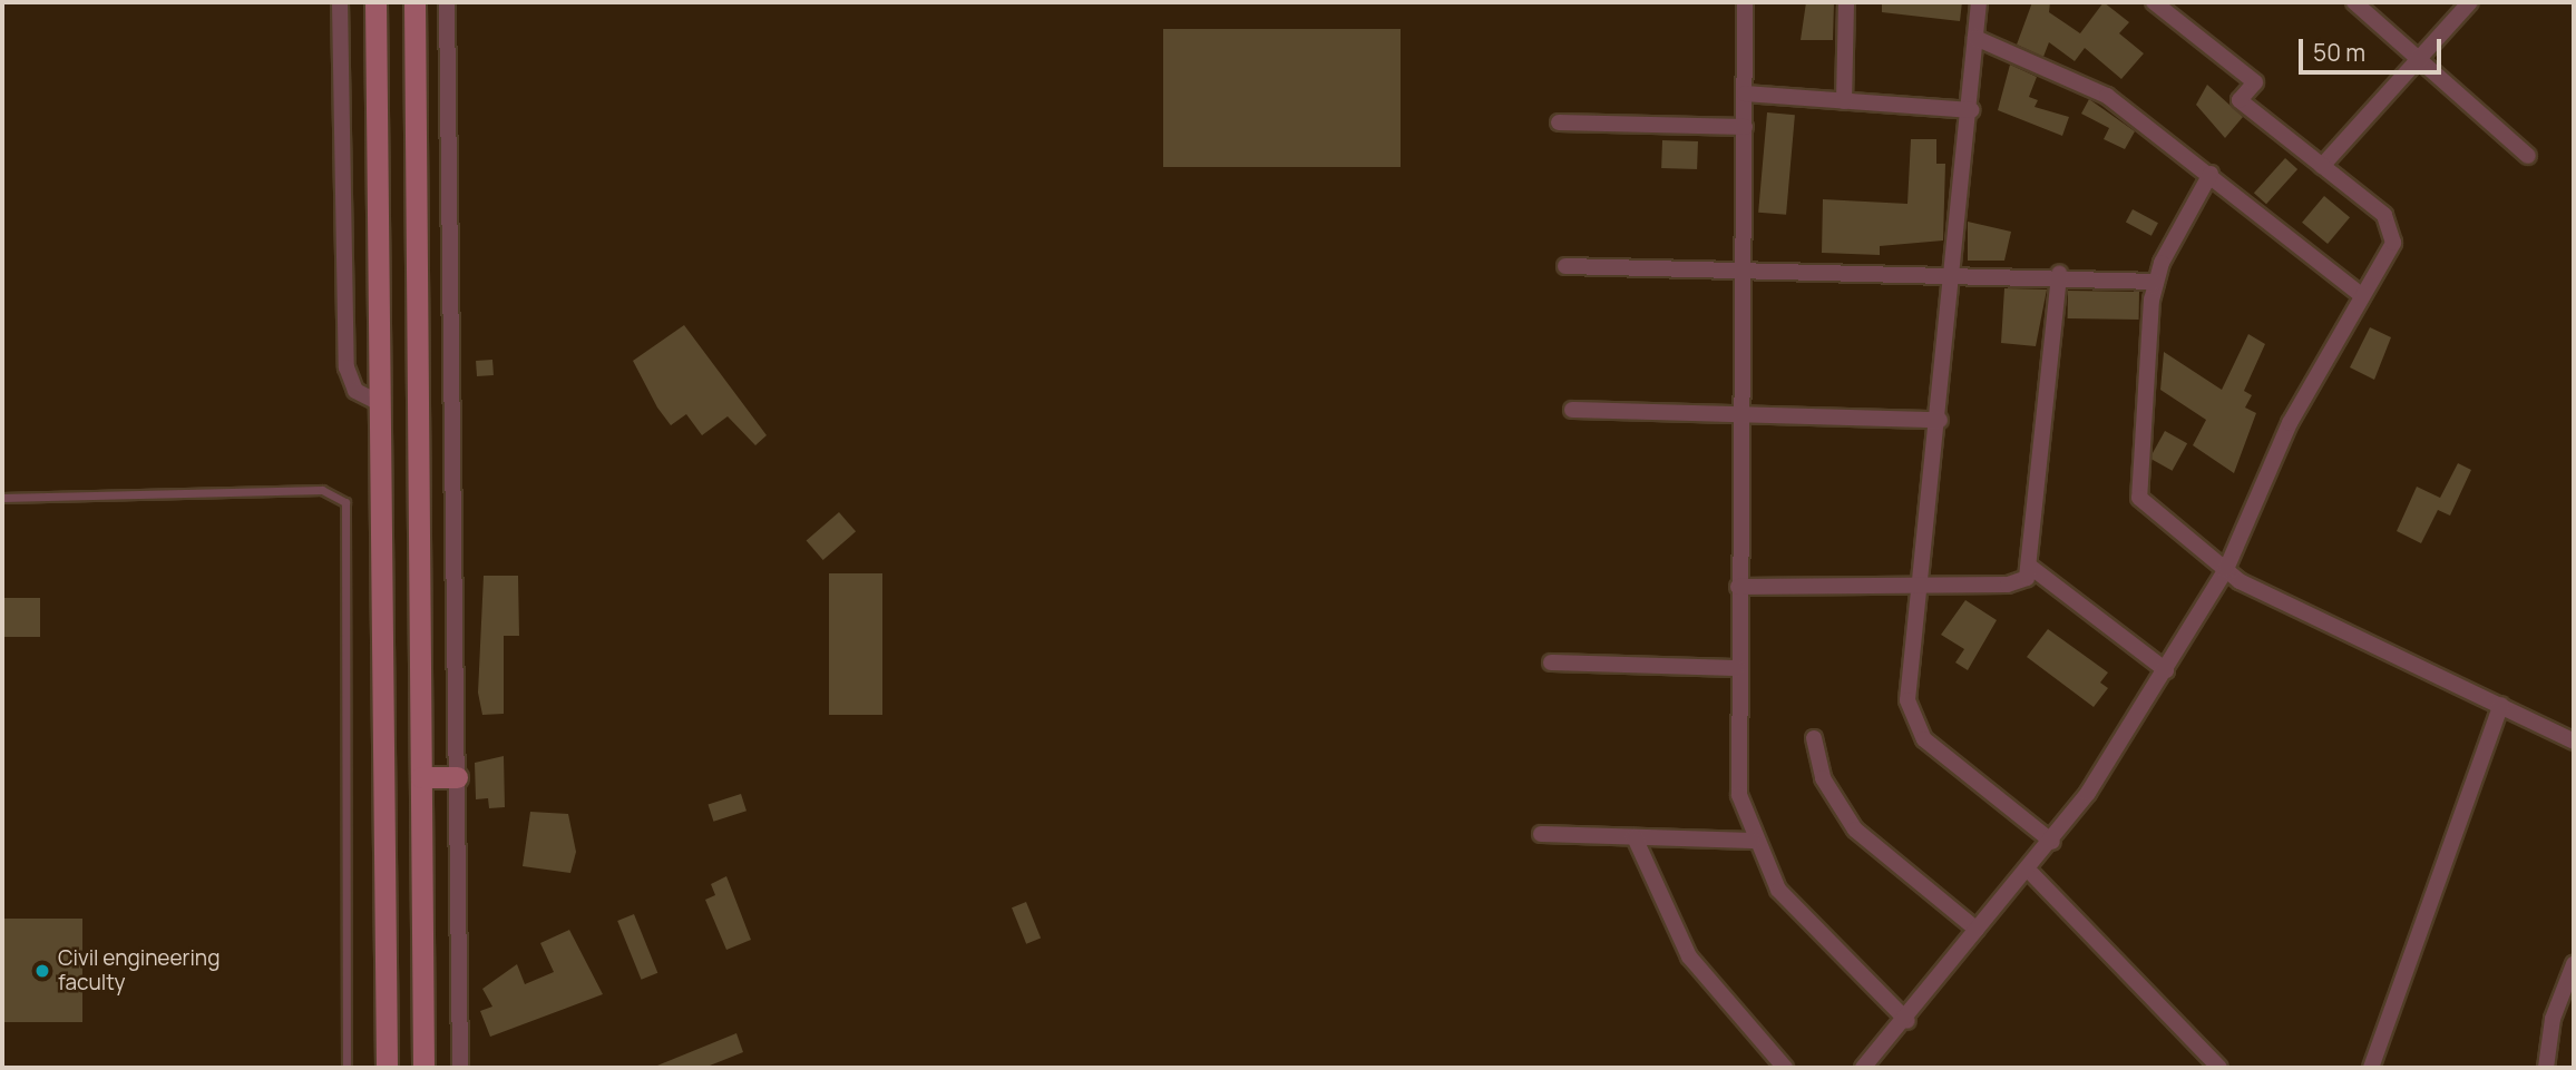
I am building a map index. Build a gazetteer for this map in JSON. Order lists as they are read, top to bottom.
{
  "places": ["Civil engineering faculty"],
  "scale_bar": "50 m"
}
